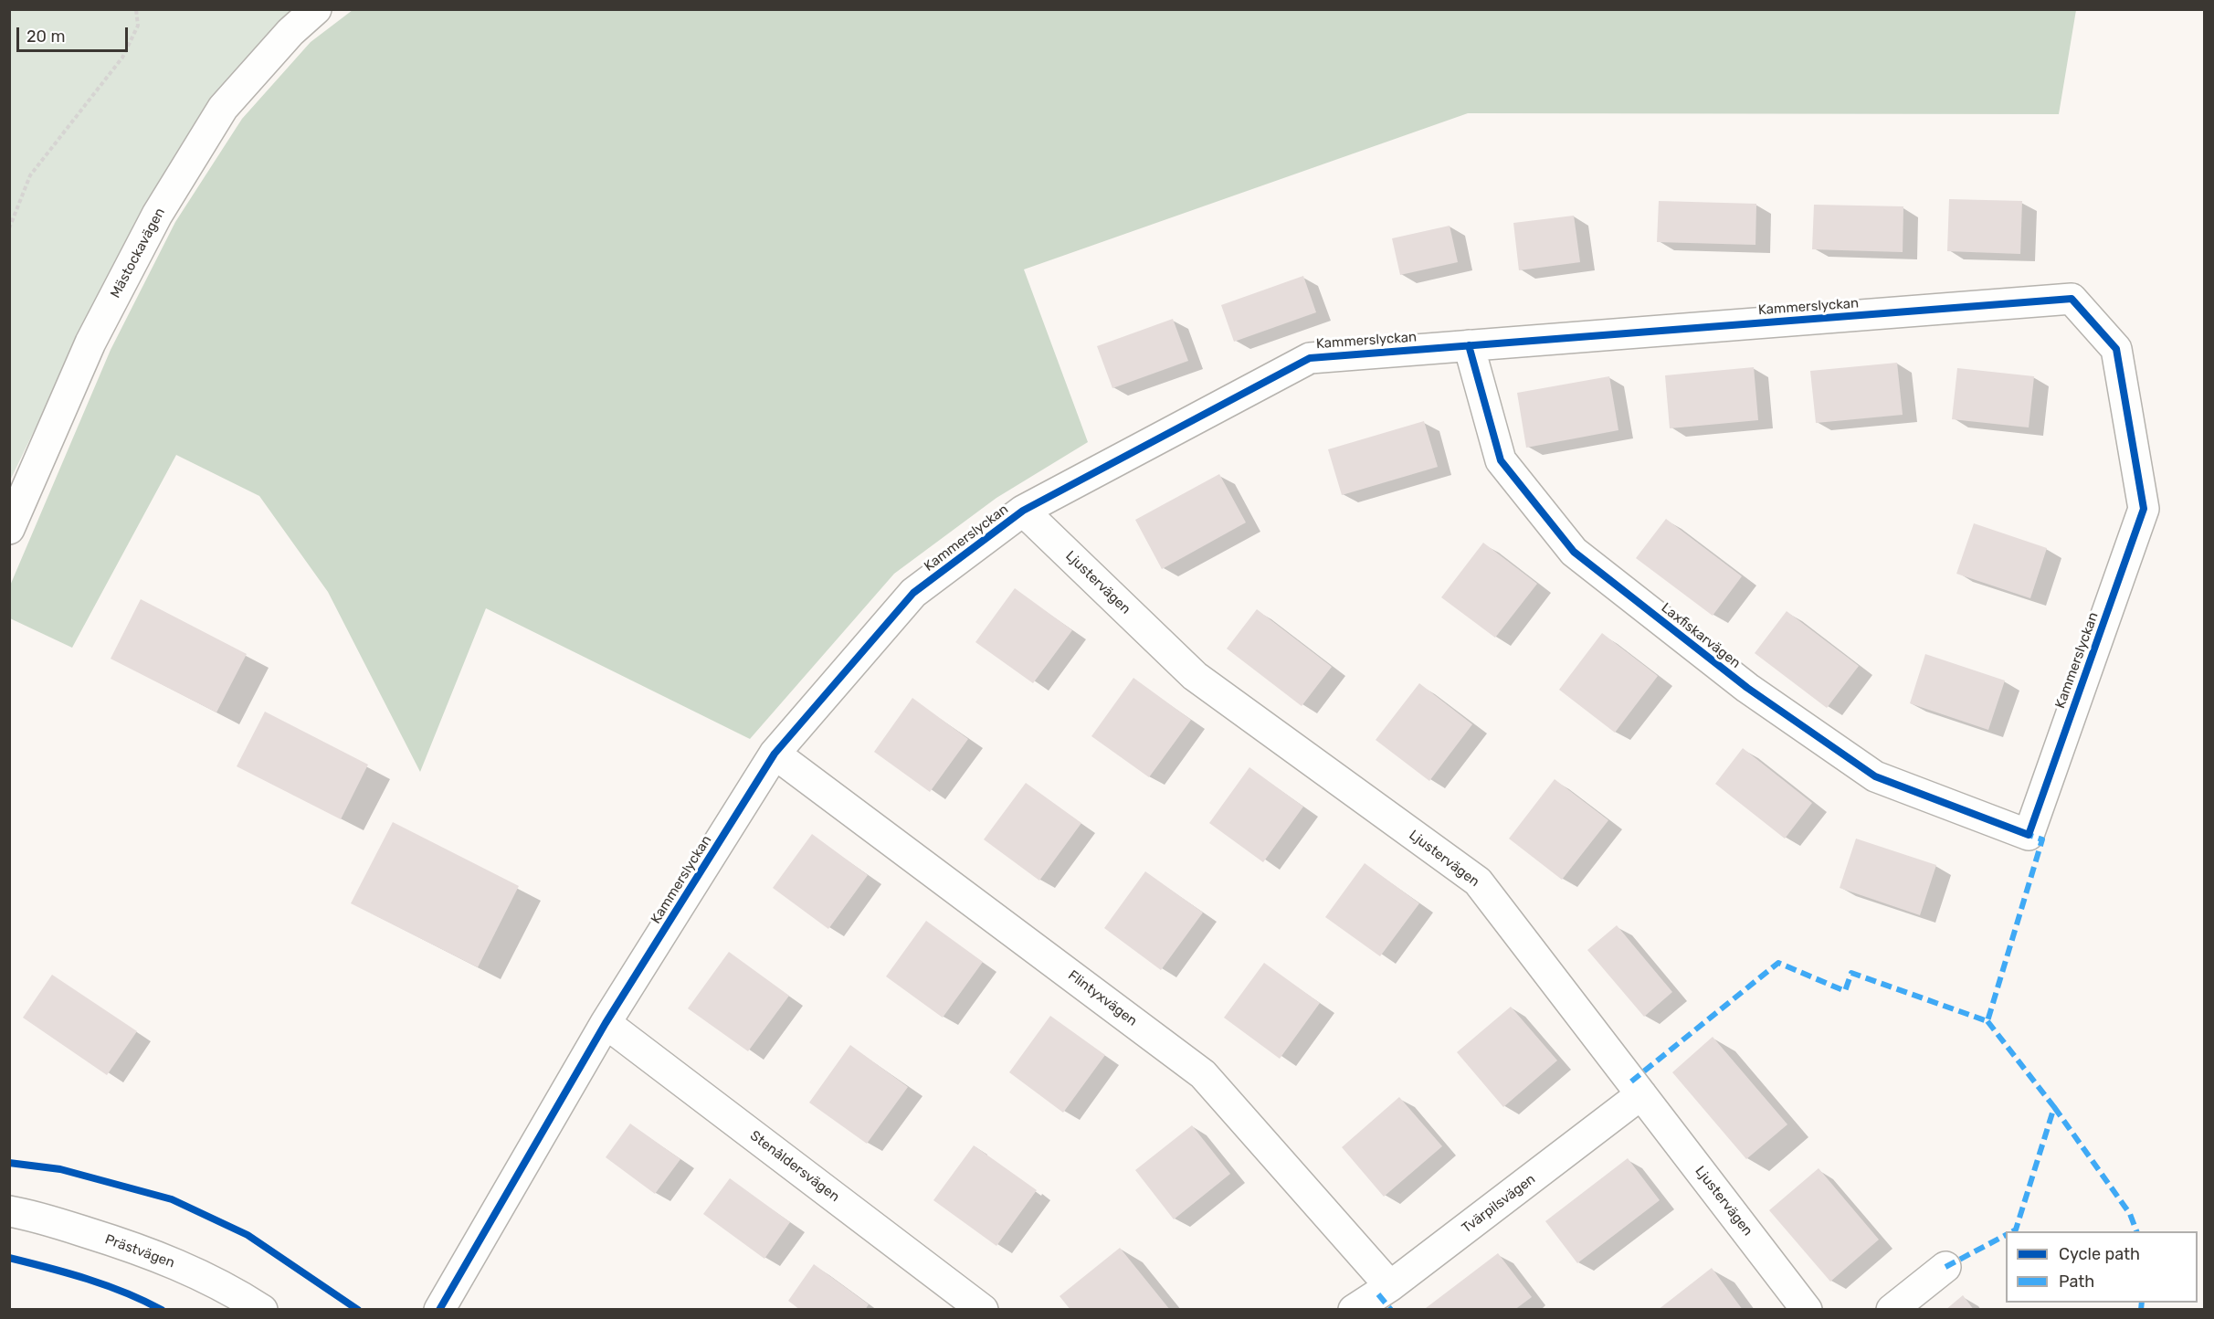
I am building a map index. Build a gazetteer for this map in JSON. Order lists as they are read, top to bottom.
{
  "streets": {
    "street": [
      "Mästockavägen",
      "Kammerslyckan",
      "Ljustervägen",
      "Laxfiskarvägen",
      "Flintyxvägen",
      "Stenåldersvägen",
      "Tvärpilsvägen",
      "Prästvägen"
    ]
  },
  "crossings": [
    ["Kammerslyckan", "Ljustervägen"],
    ["Kammerslyckan", "Laxfiskarvägen"],
    ["Kammerslyckan", "Flintyxvägen"],
    ["Kammerslyckan", "Stenåldersvägen"],
    ["Ljustervägen", "Tvärpilsvägen"],
    ["Flintyxvägen", "Tvärpilsvägen"]
  ],
  "legend": ["Cycle path", "Path"],
  "scale_bar": "20 m"
}
